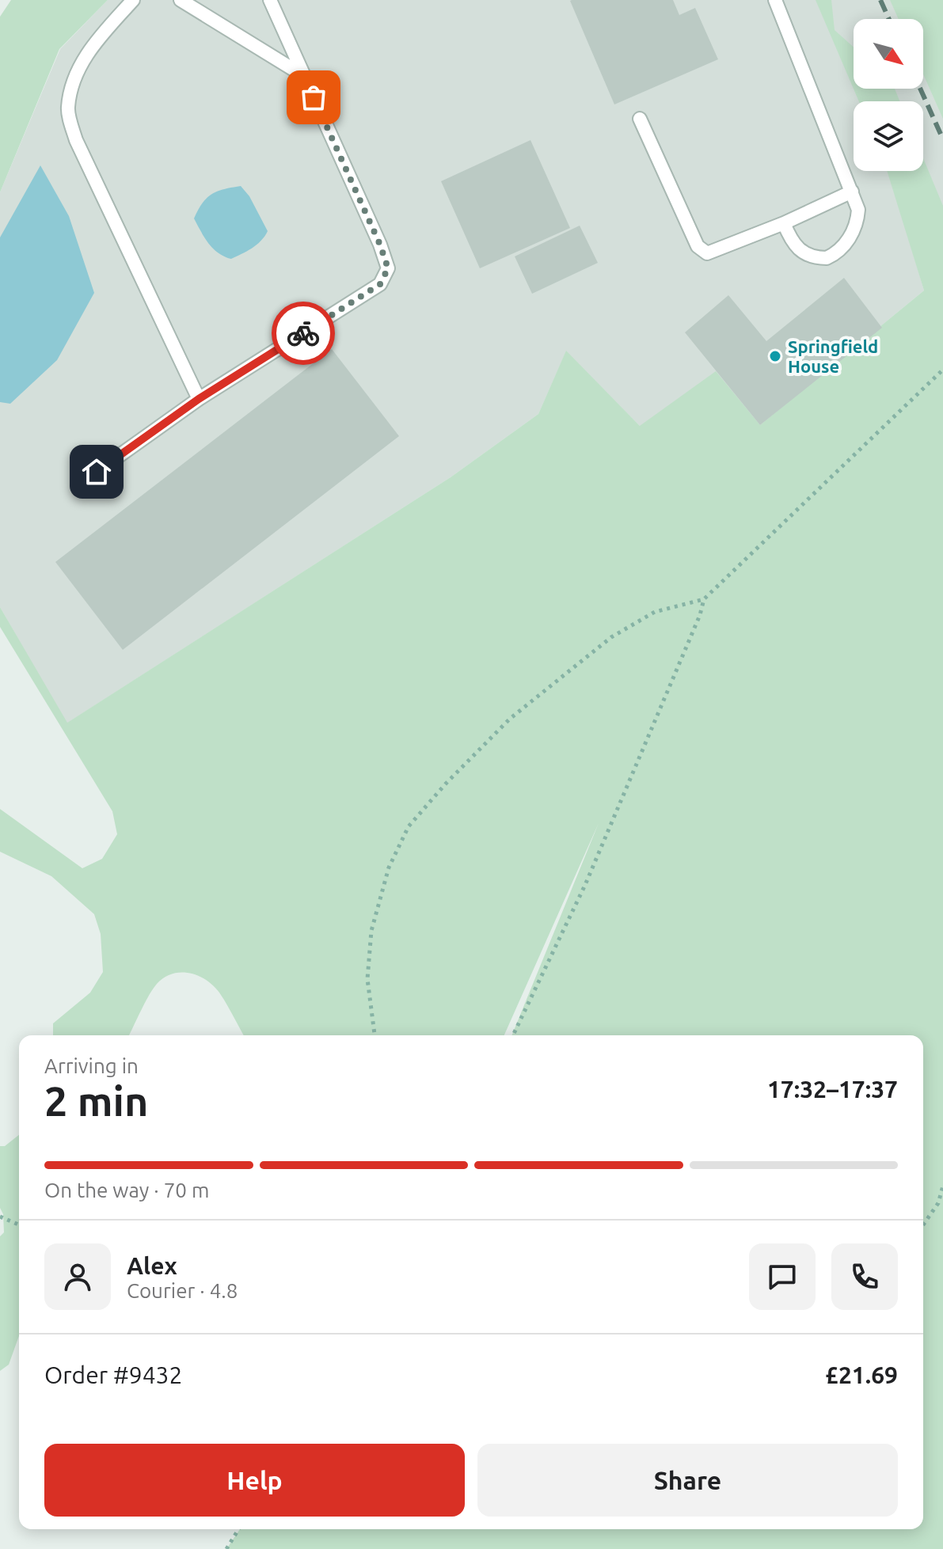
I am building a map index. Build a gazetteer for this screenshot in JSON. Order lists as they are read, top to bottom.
{
  "places": ["Springfield House"],
  "north": "bottom right",
  "page": {
    "heading": ["2 min", "Arriving in", "17:32–17:37"],
    "panel": [
      "Alex",
      "Courier · 4.8",
      "Order #9432",
      "£21.69"
    ],
    "bar": "On the way · 70 m",
    "buttons": ["Help", "Share"]
  }
}
